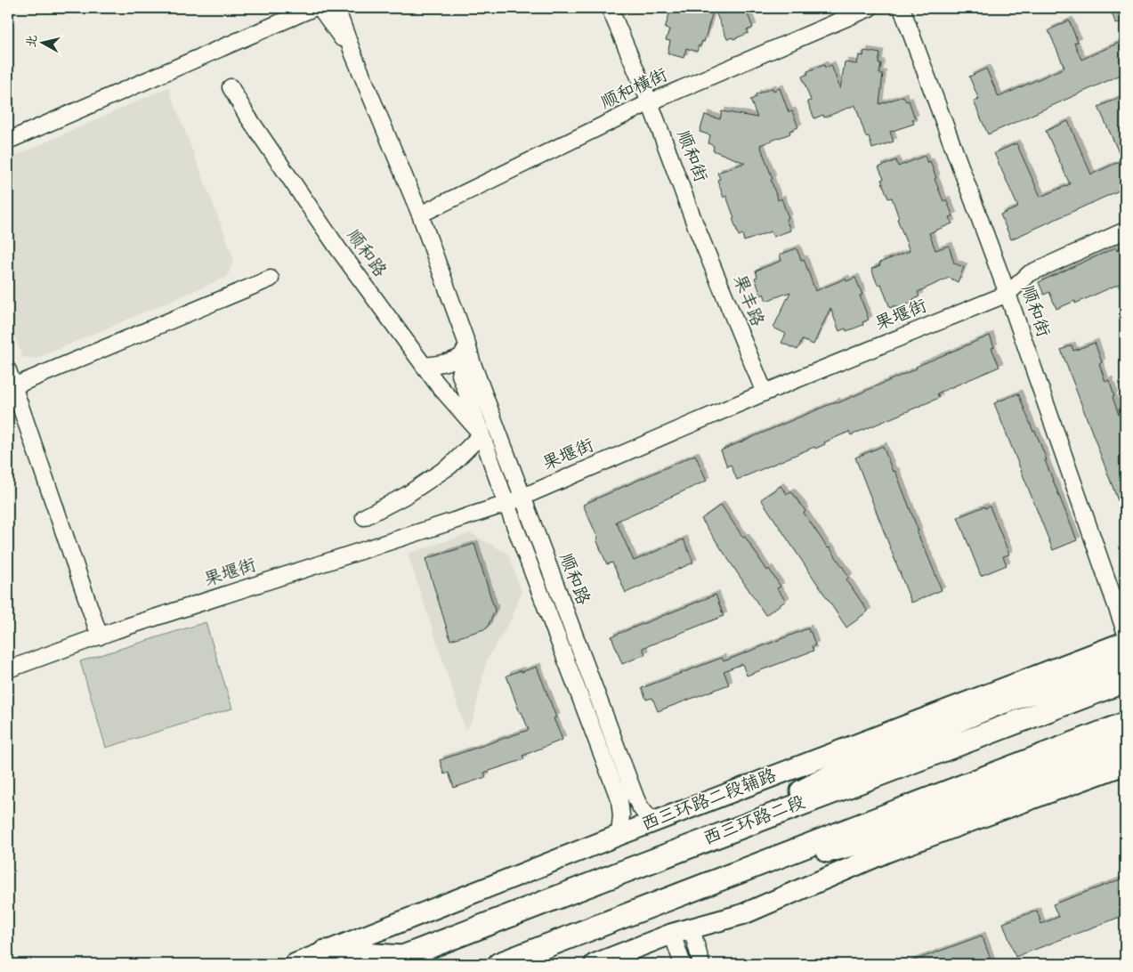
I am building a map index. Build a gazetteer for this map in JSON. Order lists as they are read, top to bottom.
{
  "streets": {
    "highway": ["西三环路二段"],
    "main road": ["西三环路二段辅路"],
    "street": [
      "顺和横街",
      "顺和街",
      "顺和路",
      "果丰路",
      "果堰街"
    ]
  },
  "crossings": [
    ["顺和横街", "顺和街"],
    ["顺和横街", "顺和路"],
    ["顺和街", "果丰路"],
    ["顺和街", "果堰街"],
    ["顺和路", "果堰街"],
    ["顺和路", "西三环路二段辅路"],
    ["果丰路", "果堰街"]
  ],
  "north": "left"
}
